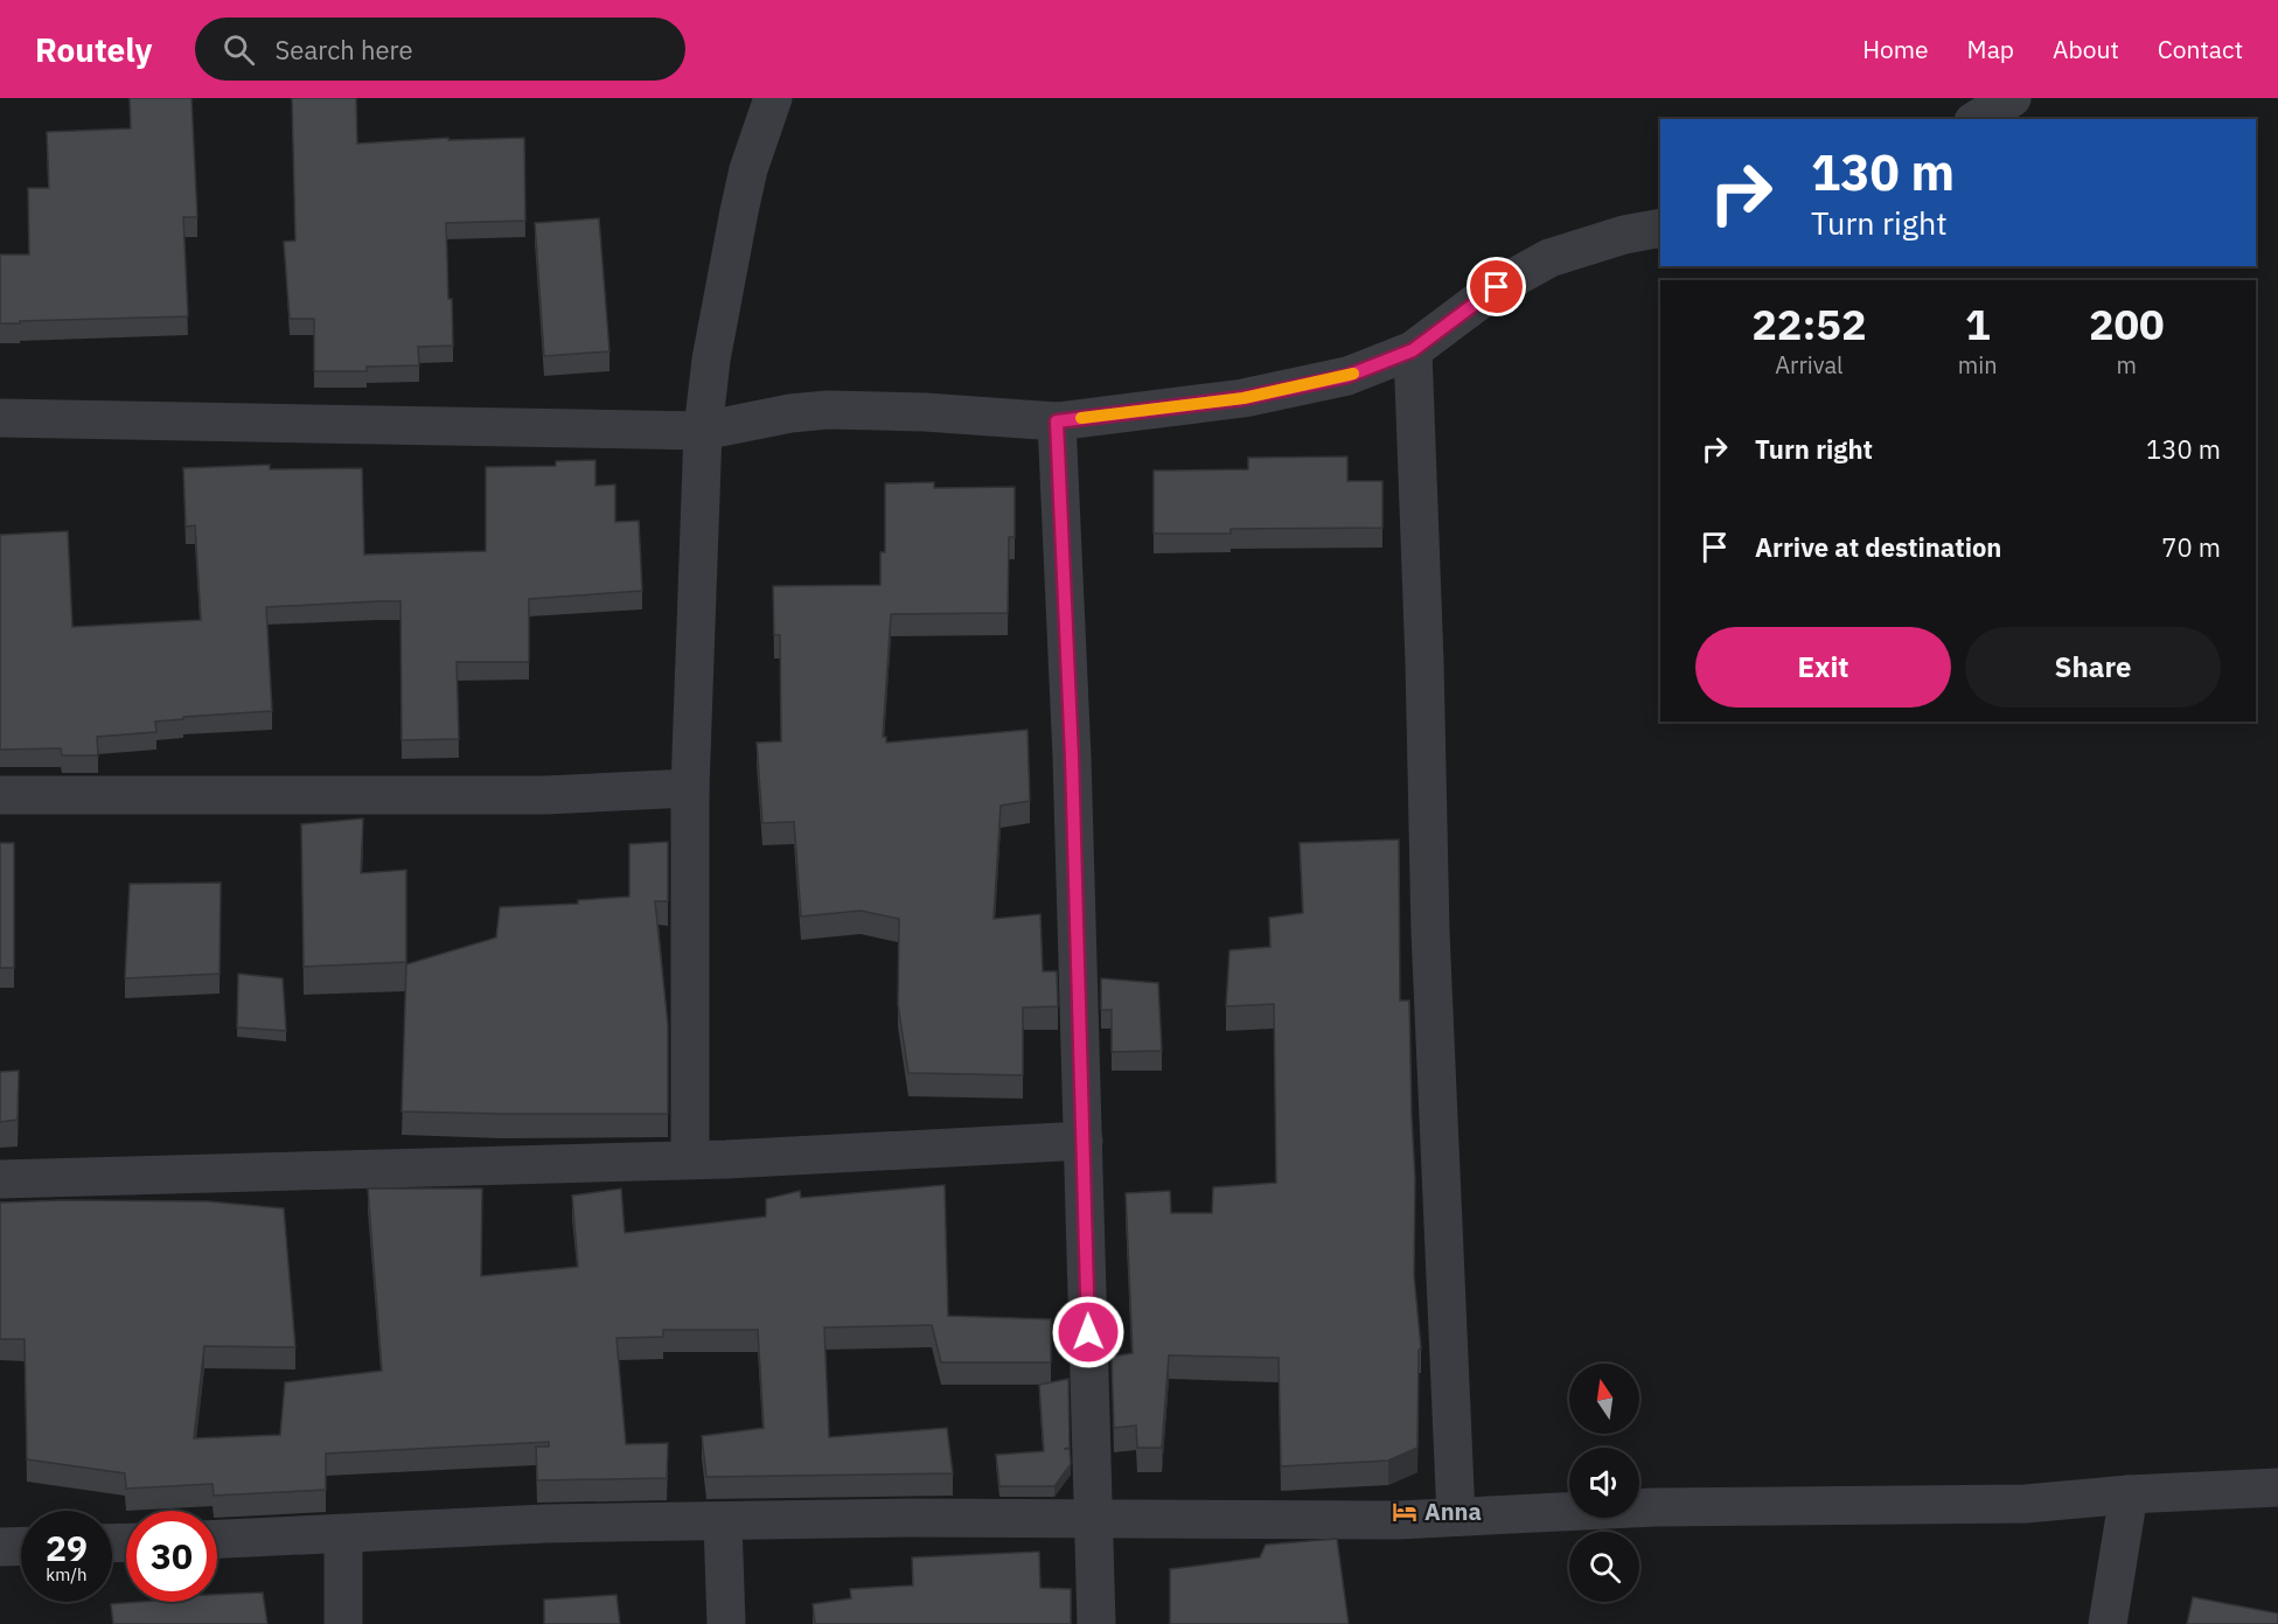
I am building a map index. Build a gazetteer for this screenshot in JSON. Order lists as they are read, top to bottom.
{
  "places": {
    "hotel": ["Anna"]
  },
  "north": "top",
  "page": {
    "header": "Routely",
    "search": "Search here",
    "nav": [
      "Home",
      "Map",
      "About",
      "Contact"
    ],
    "turn": ["130 m", "Turn right"],
    "eta": [
      "22:52",
      "Arrival",
      "1",
      "min",
      "200",
      "m"
    ],
    "list": [
      {
        "name": "Turn right",
        "value": "130 m"
      },
      {
        "name": "Arrive at destination",
        "value": "70 m"
      }
    ],
    "buttons": ["Exit", "Share"],
    "speed": "29 km/h",
    "limit": "30"
  }
}
